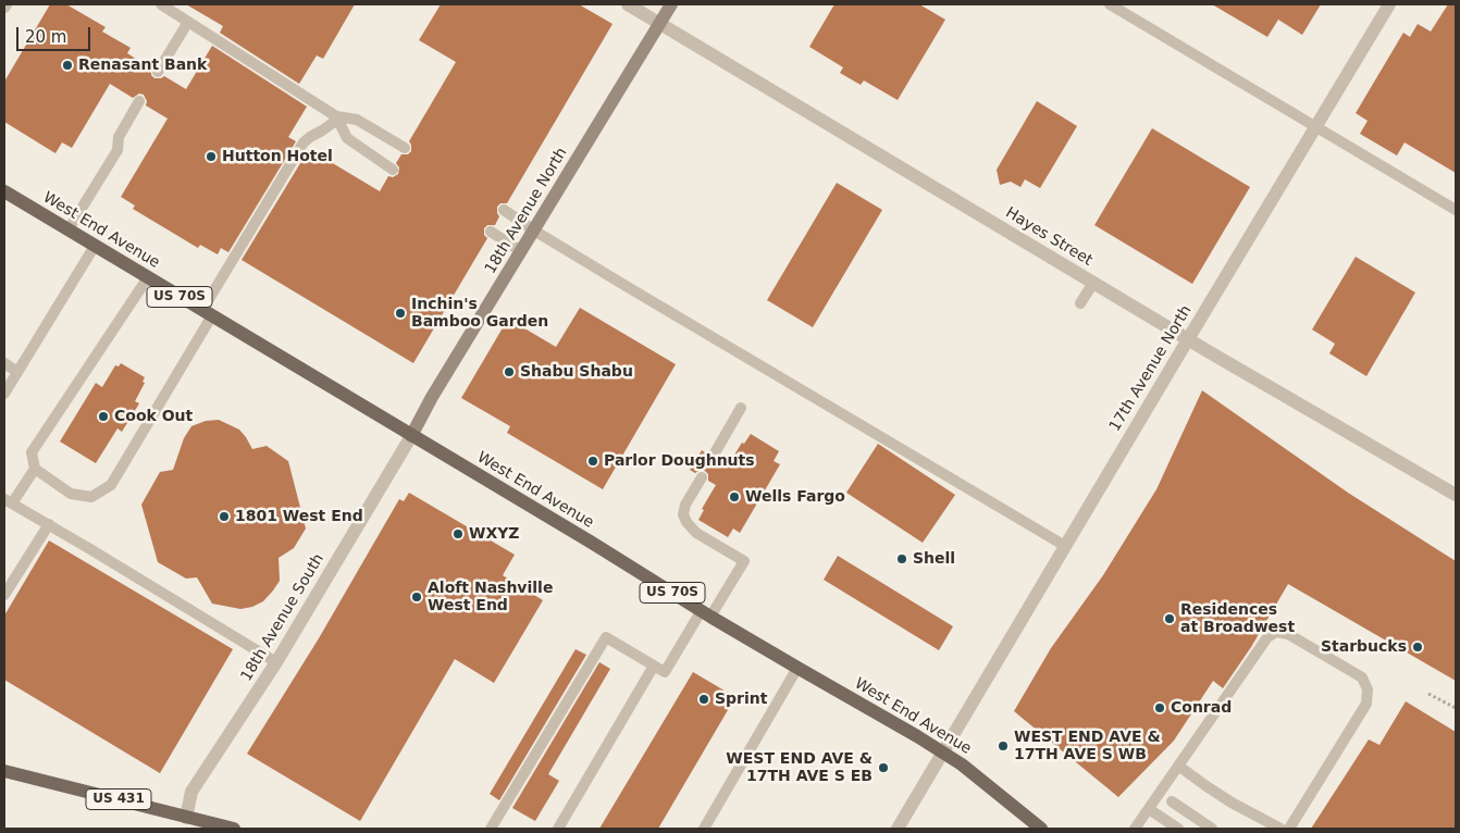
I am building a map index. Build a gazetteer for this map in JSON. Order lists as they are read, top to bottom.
{
  "streets": {
    "main road": [
      "18th Avenue North",
      "West End Avenue",
      "US 70S",
      "US 431"
    ],
    "street": ["Hayes Street", "17th Avenue North", "18th Avenue South"]
  },
  "crossings": [
    ["18th Avenue North", "West End Avenue"],
    ["18th Avenue North", "Hayes Street"],
    ["18th Avenue North", "18th Avenue South"],
    ["West End Avenue", "17th Avenue North"],
    ["West End Avenue", "18th Avenue South"],
    ["Hayes Street", "17th Avenue North"],
    ["18th Avenue South", "US 431"]
  ],
  "places": [
    "Renasant Bank",
    "Hutton Hotel",
    "Inchin's Bamboo Garden",
    "Shabu Shabu",
    "Cook Out",
    "Parlor Doughnuts",
    "Wells Fargo",
    "1801 West End",
    "WXYZ",
    "Shell",
    "Aloft Nashville West End",
    "Residences at Broadwest",
    "Starbucks",
    "Sprint",
    "Conrad",
    "WEST END AVE & 17TH AVE S WB",
    "WEST END AVE & 17TH AVE S EB"
  ],
  "scale_bar": "20 m"
}
